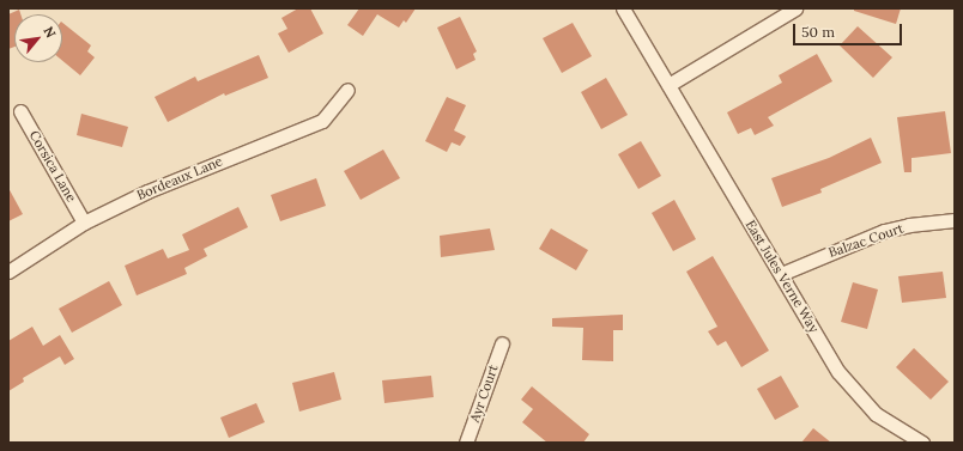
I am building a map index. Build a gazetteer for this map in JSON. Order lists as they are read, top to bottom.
{
  "streets": {
    "street": [
      "Corsica Lane",
      "Bordeaux Lane",
      "Balzac Court",
      "East Jules Verne Way",
      "Ayr Court"
    ]
  },
  "crossings": [
    ["Corsica Lane", "Bordeaux Lane"],
    ["Balzac Court", "East Jules Verne Way"]
  ],
  "scale_bar": "50 m",
  "north": "top right"
}
